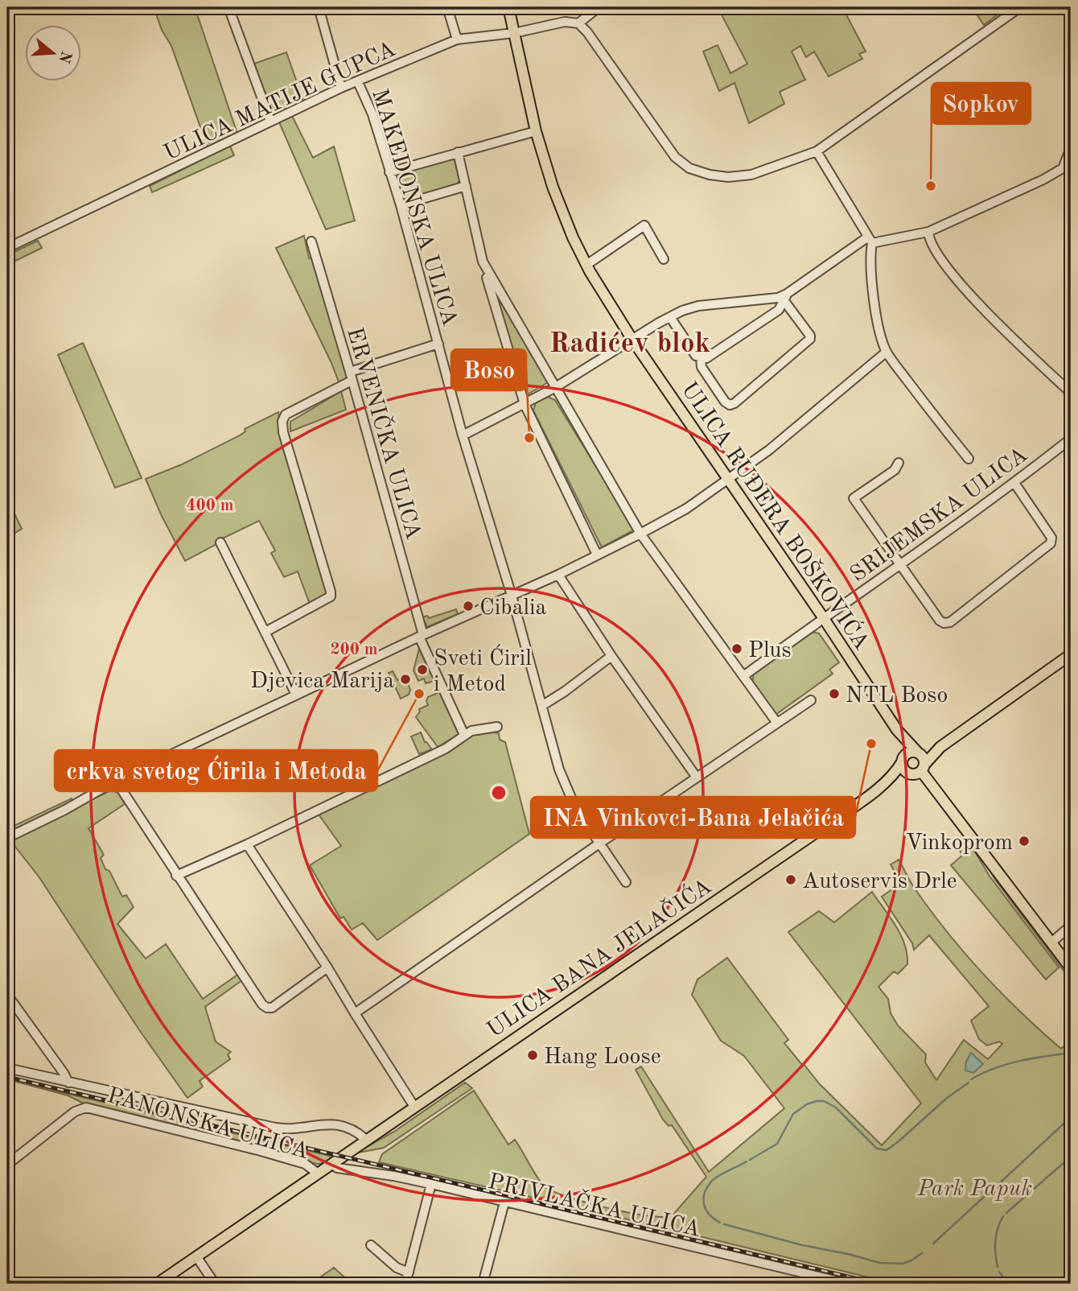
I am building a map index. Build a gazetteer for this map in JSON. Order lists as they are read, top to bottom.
{
  "streets": {
    "main road": ["ULICA RUĐERA BOŠKOVIĆA", "ULICA BANA JELAČIĆA"],
    "street": [
      "ULICA MATIJE GUPCA",
      "MAKEDONSKA ULICA",
      "ERVENIČKA ULICA",
      "SRIJEMSKA ULICA",
      "PANONSKA ULICA",
      "PRIVLAČKA ULICA"
    ]
  },
  "crossings": [
    ["ULICA MATIJE GUPCA", "MAKEDONSKA ULICA"],
    ["ULICA MATIJE GUPCA", "ULICA RUĐERA BOŠKOVIĆA"],
    ["SRIJEMSKA ULICA", "ULICA RUĐERA BOŠKOVIĆA"],
    ["ULICA RUĐERA BOŠKOVIĆA", "ULICA BANA JELAČIĆA"],
    ["ULICA BANA JELAČIĆA", "PANONSKA ULICA"],
    ["ULICA BANA JELAČIĆA", "PRIVLAČKA ULICA"]
  ],
  "districts": ["Radićev blok"],
  "parks": ["Park Papuk"],
  "places": [
    "Sopkov",
    "Boso",
    "Cibalia",
    "Plus",
    "Sveti Ćiril i Metod",
    "Djevica Marija",
    "crkva svetog Ćirila i Metoda",
    "NTL Boso",
    "INA Vinkovci-Bana Jelačića",
    "Vinkoprom",
    "Autoservis Drle",
    "Hang Loose"
  ],
  "north": "right",
  "rings": ["400 m", "200 m"]
}
